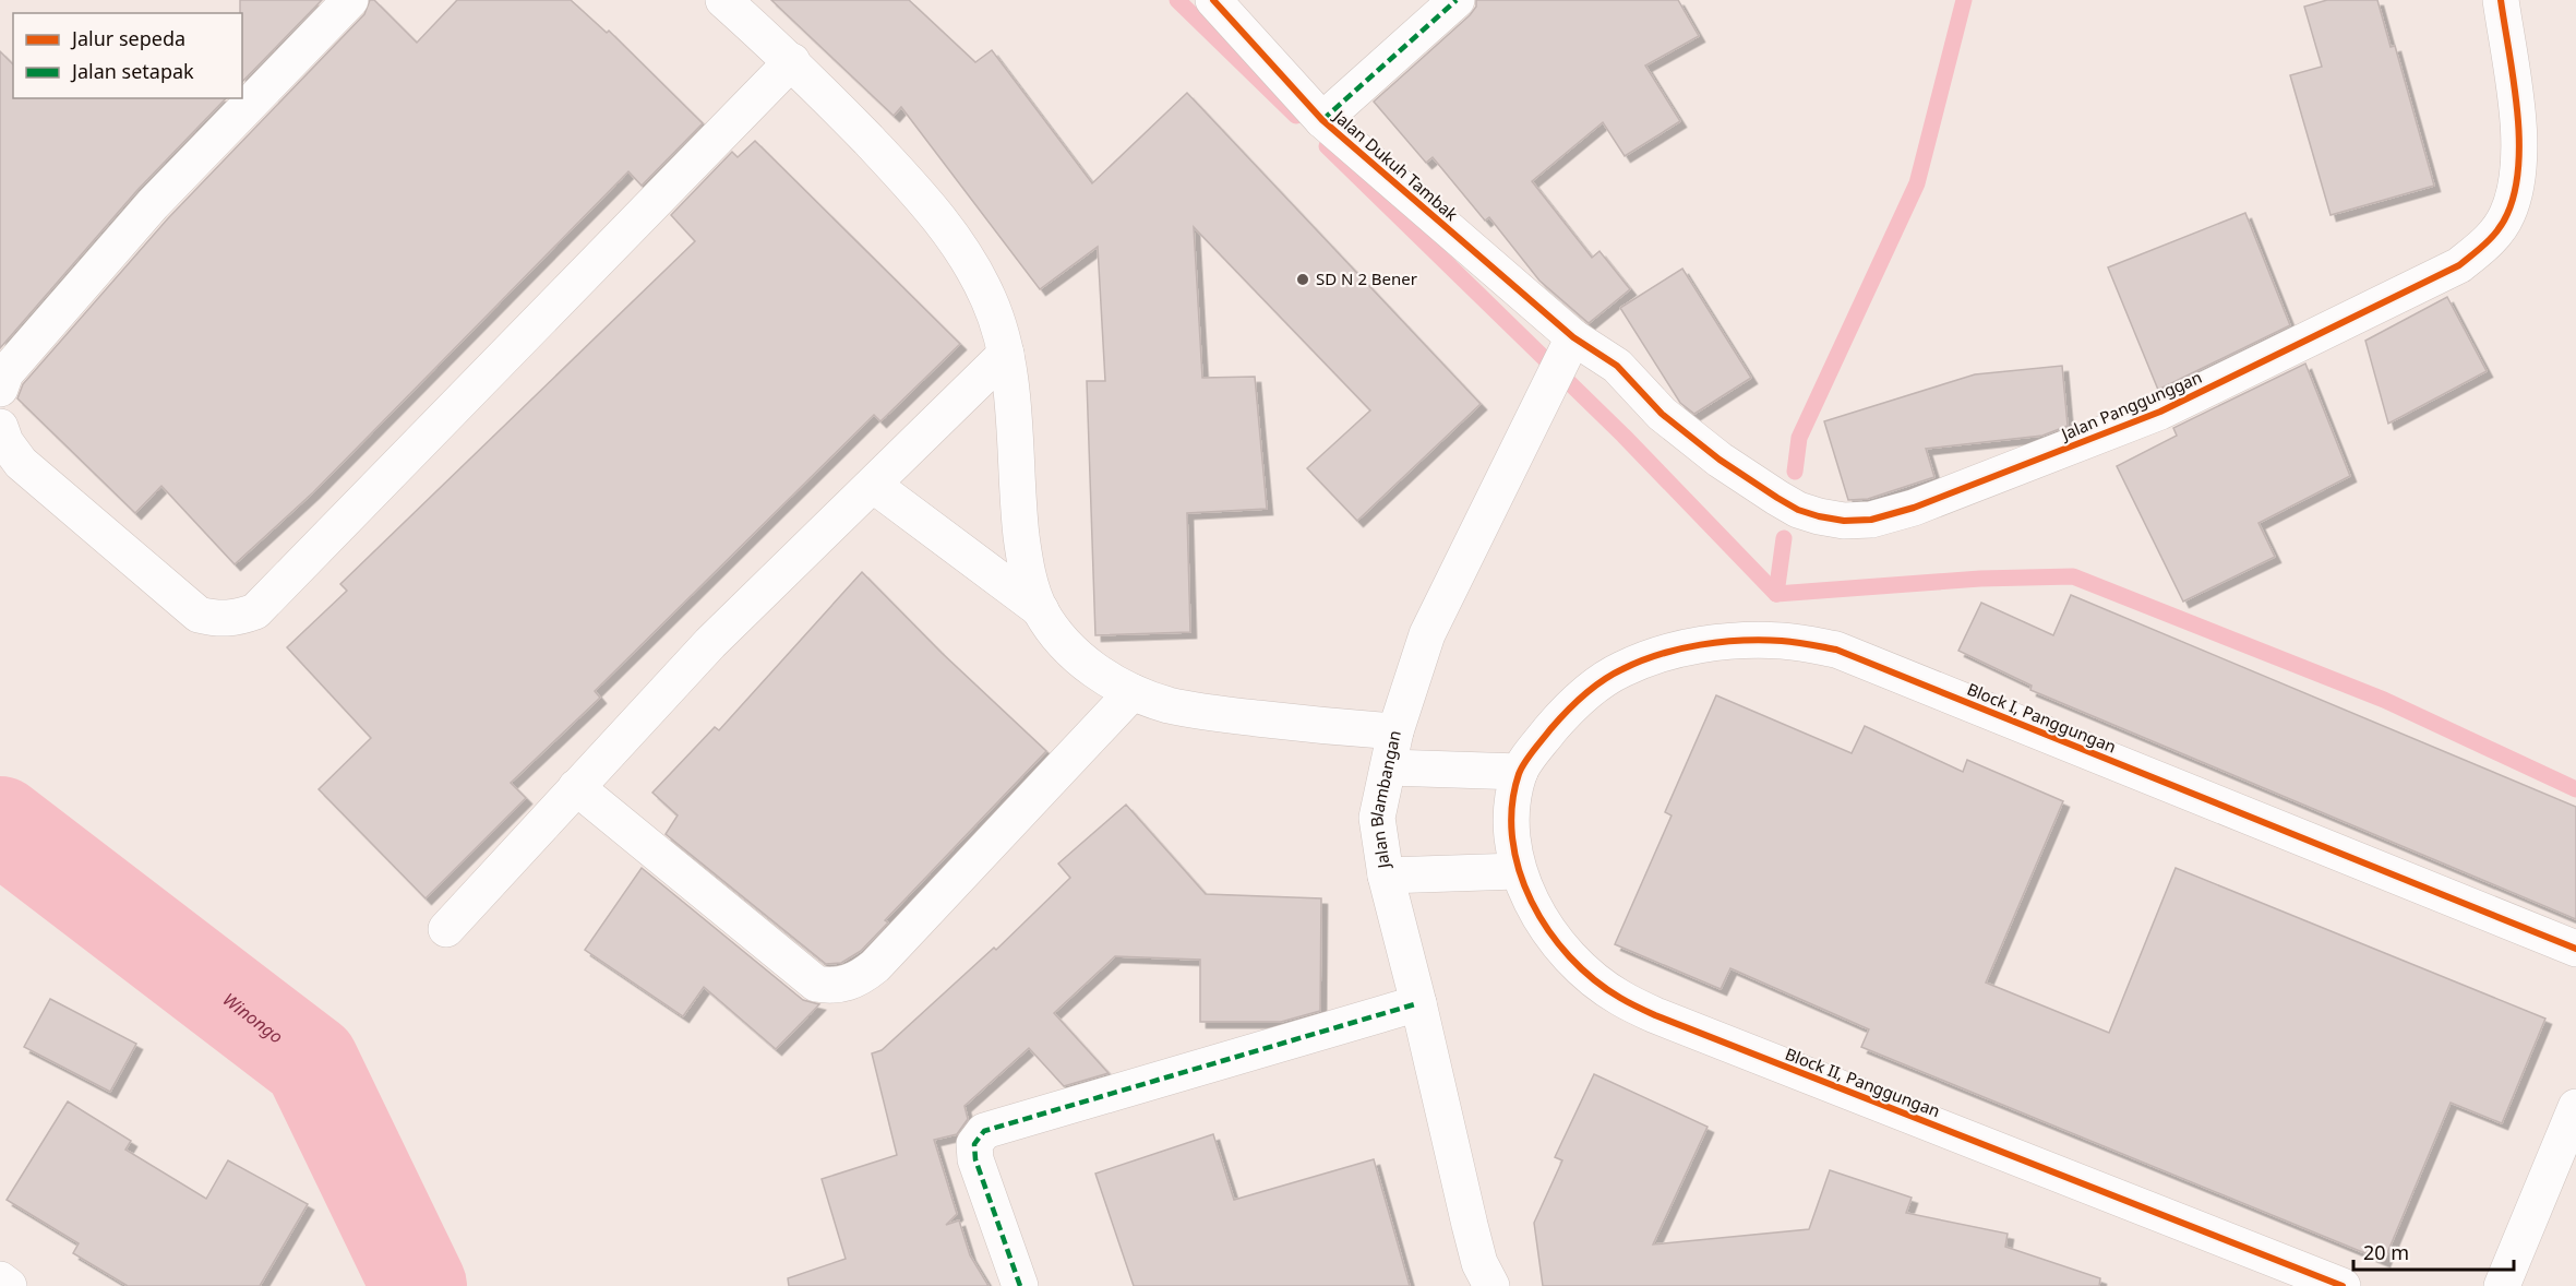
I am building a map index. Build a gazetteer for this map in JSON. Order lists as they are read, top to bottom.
{
  "streets": {
    "street": [
      "Jalan Dukuh Tambak",
      "Jalan Panggunggan",
      "Block I, Panggungan",
      "Jalan Blambangan",
      "Block II, Panggungan"
    ]
  },
  "crossings": [
    ["Jalan Dukuh Tambak", "Jalan Panggunggan"],
    ["Jalan Dukuh Tambak", "Jalan Blambangan"],
    ["Jalan Panggunggan", "Jalan Blambangan"],
    ["Block I, Panggungan", "Block II, Panggungan"]
  ],
  "water": ["Winongo"],
  "places": ["SD N 2 Bener"],
  "legend": ["Jalur sepeda", "Jalan setapak"],
  "scale_bar": "20 m"
}
